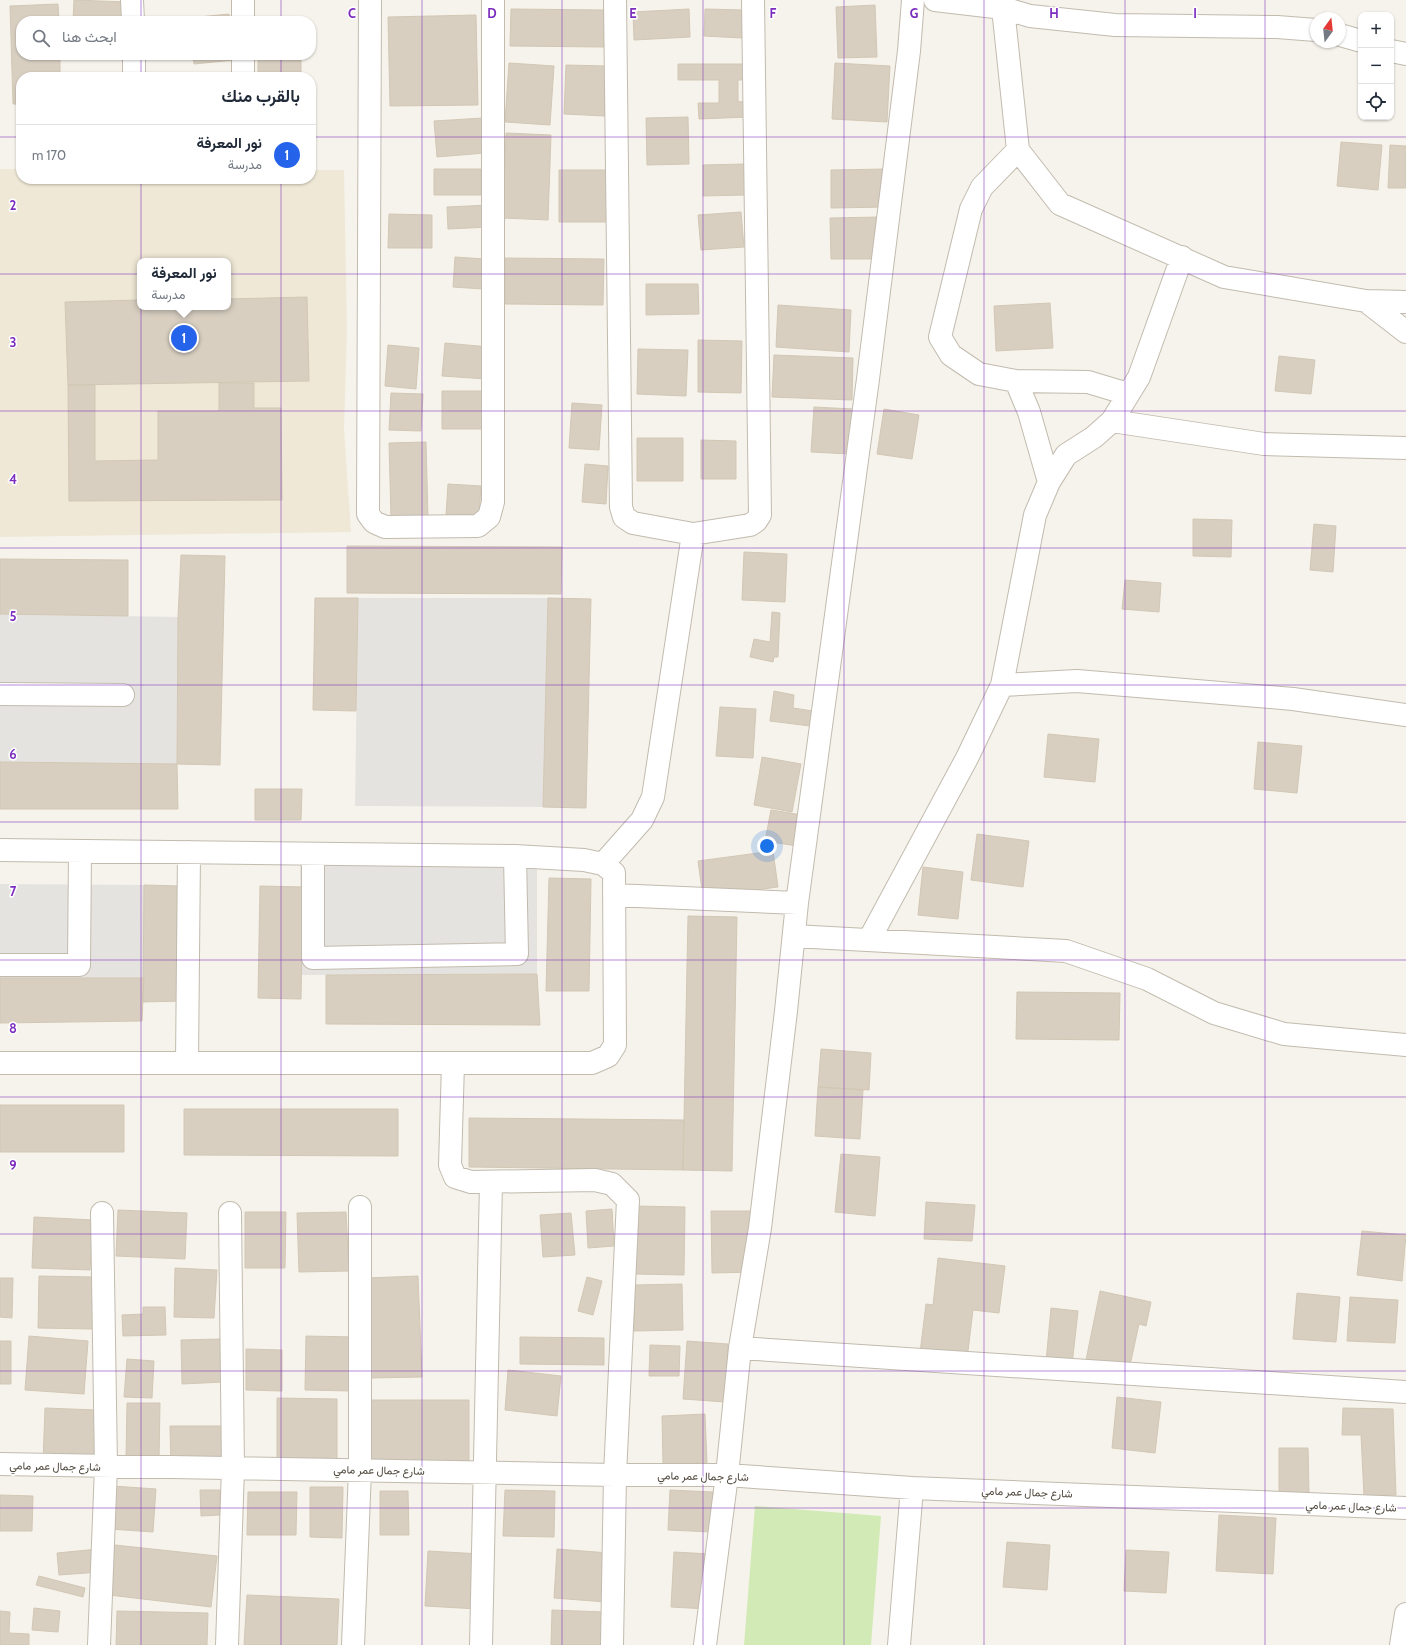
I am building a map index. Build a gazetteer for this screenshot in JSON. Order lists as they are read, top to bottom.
{
  "streets": {
    "street": ["شارع جمال عمر مامي"]
  },
  "north": "top",
  "page": {
    "map_buttons": ["+", "−"],
    "search": "ابحث هنا",
    "heading": "بالقرب منك",
    "list": [
      {
        "mark": "1",
        "name": "نور المعرفة",
        "note": "مدرسة",
        "value": "170 m"
      }
    ],
    "popup": ["نور المعرفة", "مدرسة"],
    "pins": "1"
  },
  "grid": {
    "columns": [
      "C",
      "D",
      "E",
      "F",
      "G",
      "H",
      "I"
    ],
    "rows": [
      "2",
      "3",
      "4",
      "5",
      "6",
      "7",
      "8",
      "9"
    ]
  }
}
